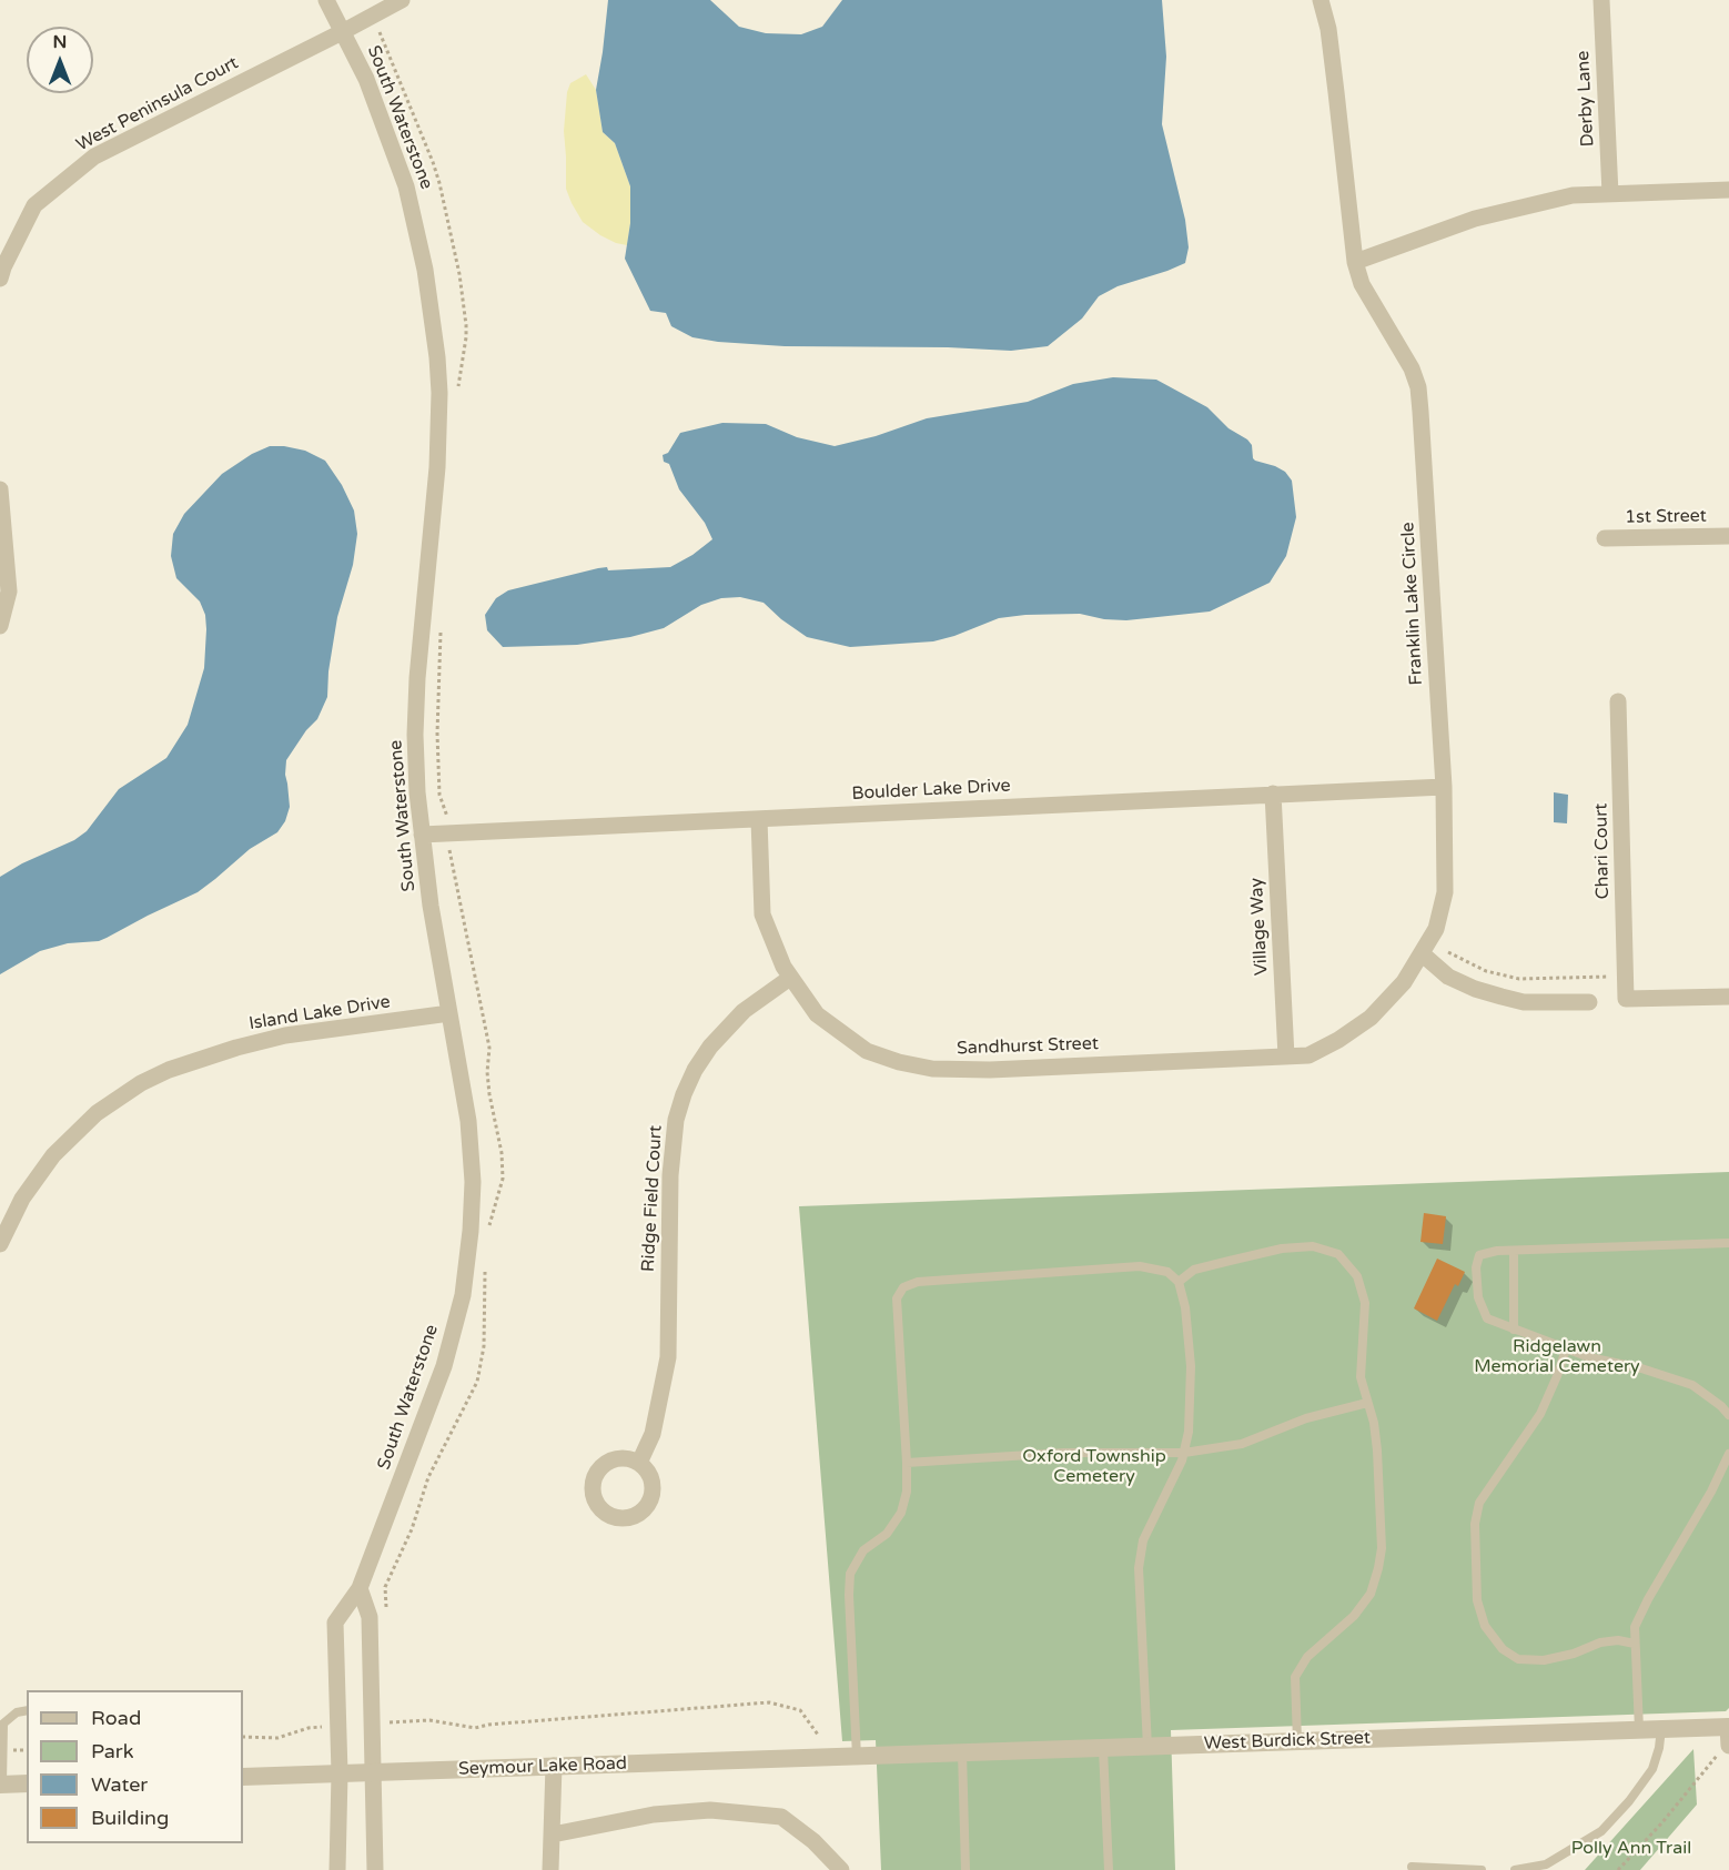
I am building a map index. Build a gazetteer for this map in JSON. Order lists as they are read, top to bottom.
{
  "streets": {
    "street": [
      "Derby Lane",
      "West Peninsula Court",
      "South Waterstone",
      "1st Street",
      "Franklin Lake Circle",
      "Boulder Lake Drive",
      "Chari Court",
      "Village Way",
      "Island Lake Drive",
      "Sandhurst Street",
      "Ridge Field Court",
      "West Burdick Street",
      "Seymour Lake Road"
    ]
  },
  "crossings": [
    ["West Peninsula Court", "South Waterstone"],
    ["South Waterstone", "Boulder Lake Drive"],
    ["South Waterstone", "Island Lake Drive"],
    ["South Waterstone", "Seymour Lake Road"],
    ["Franklin Lake Circle", "Boulder Lake Drive"],
    ["Franklin Lake Circle", "Sandhurst Street"],
    ["Boulder Lake Drive", "Village Way"],
    ["Boulder Lake Drive", "Sandhurst Street"],
    ["Village Way", "Sandhurst Street"],
    ["Sandhurst Street", "Ridge Field Court"],
    ["West Burdick Street", "Seymour Lake Road"]
  ],
  "parks": ["Ridgelawn Memorial Cemetery", "Oxford Township Cemetery", "Polly Ann Trail"],
  "legend": [
    "Road",
    "Park",
    "Water",
    "Building"
  ],
  "north": "top"
}
